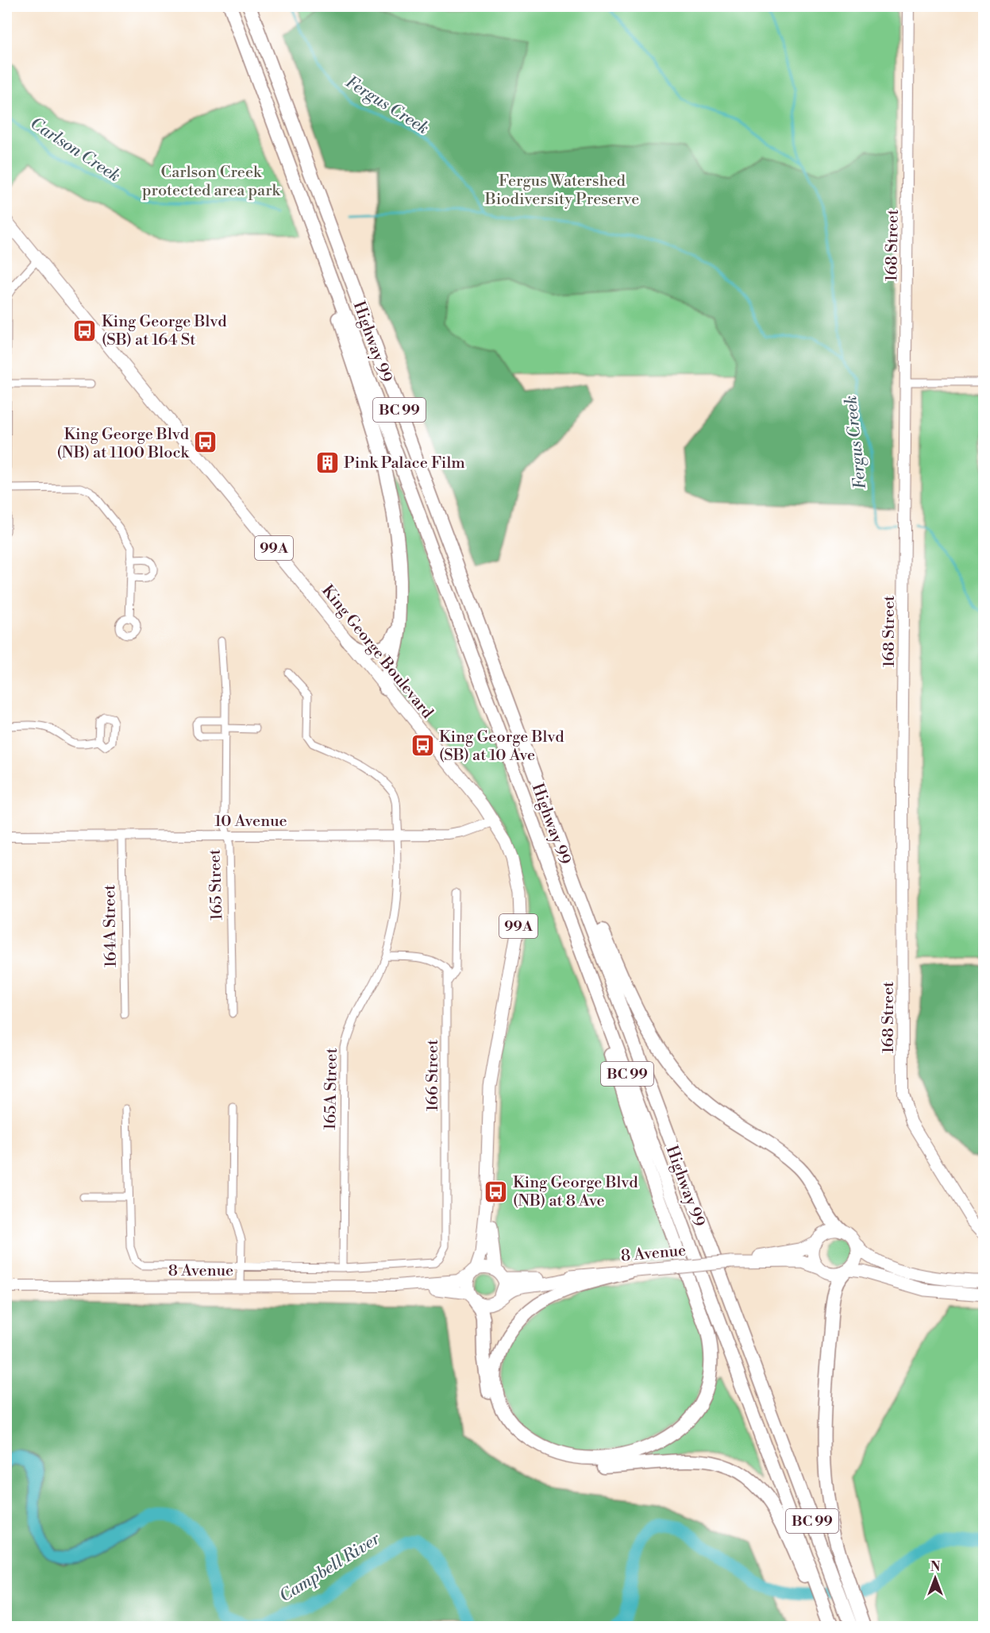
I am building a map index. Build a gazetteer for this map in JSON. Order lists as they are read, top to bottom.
{
  "streets": {
    "highway": ["Highway 99", "BC 99"],
    "main road": [
      "168 Street",
      "99A",
      "King George Boulevard",
      "8 Avenue"
    ],
    "street": [
      "10 Avenue",
      "165 Street",
      "164A Street",
      "166 Street",
      "165A Street"
    ]
  },
  "crossings": [
    ["King George Boulevard", "10 Avenue"],
    ["King George Boulevard", "8 Avenue"],
    ["10 Avenue", "165 Street"],
    ["10 Avenue", "164A Street"],
    ["10 Avenue", "165A Street"],
    ["166 Street", "165A Street"]
  ],
  "water": ["Fergus Creek", "Carlson Creek", "Campbell River"],
  "parks": ["Carlson Creek protected area park", "Fergus Watershed Biodiversity Preserve"],
  "places": {
    "bus stop": [
      "King George Blvd (SB) at 164 St",
      "King George Blvd (NB) at 1100 Block",
      "King George Blvd (SB) at 10 Ave",
      "King George Blvd (NB) at 8 Ave"
    ],
    "building": ["Pink Palace Film"]
  },
  "north": "top"
}
